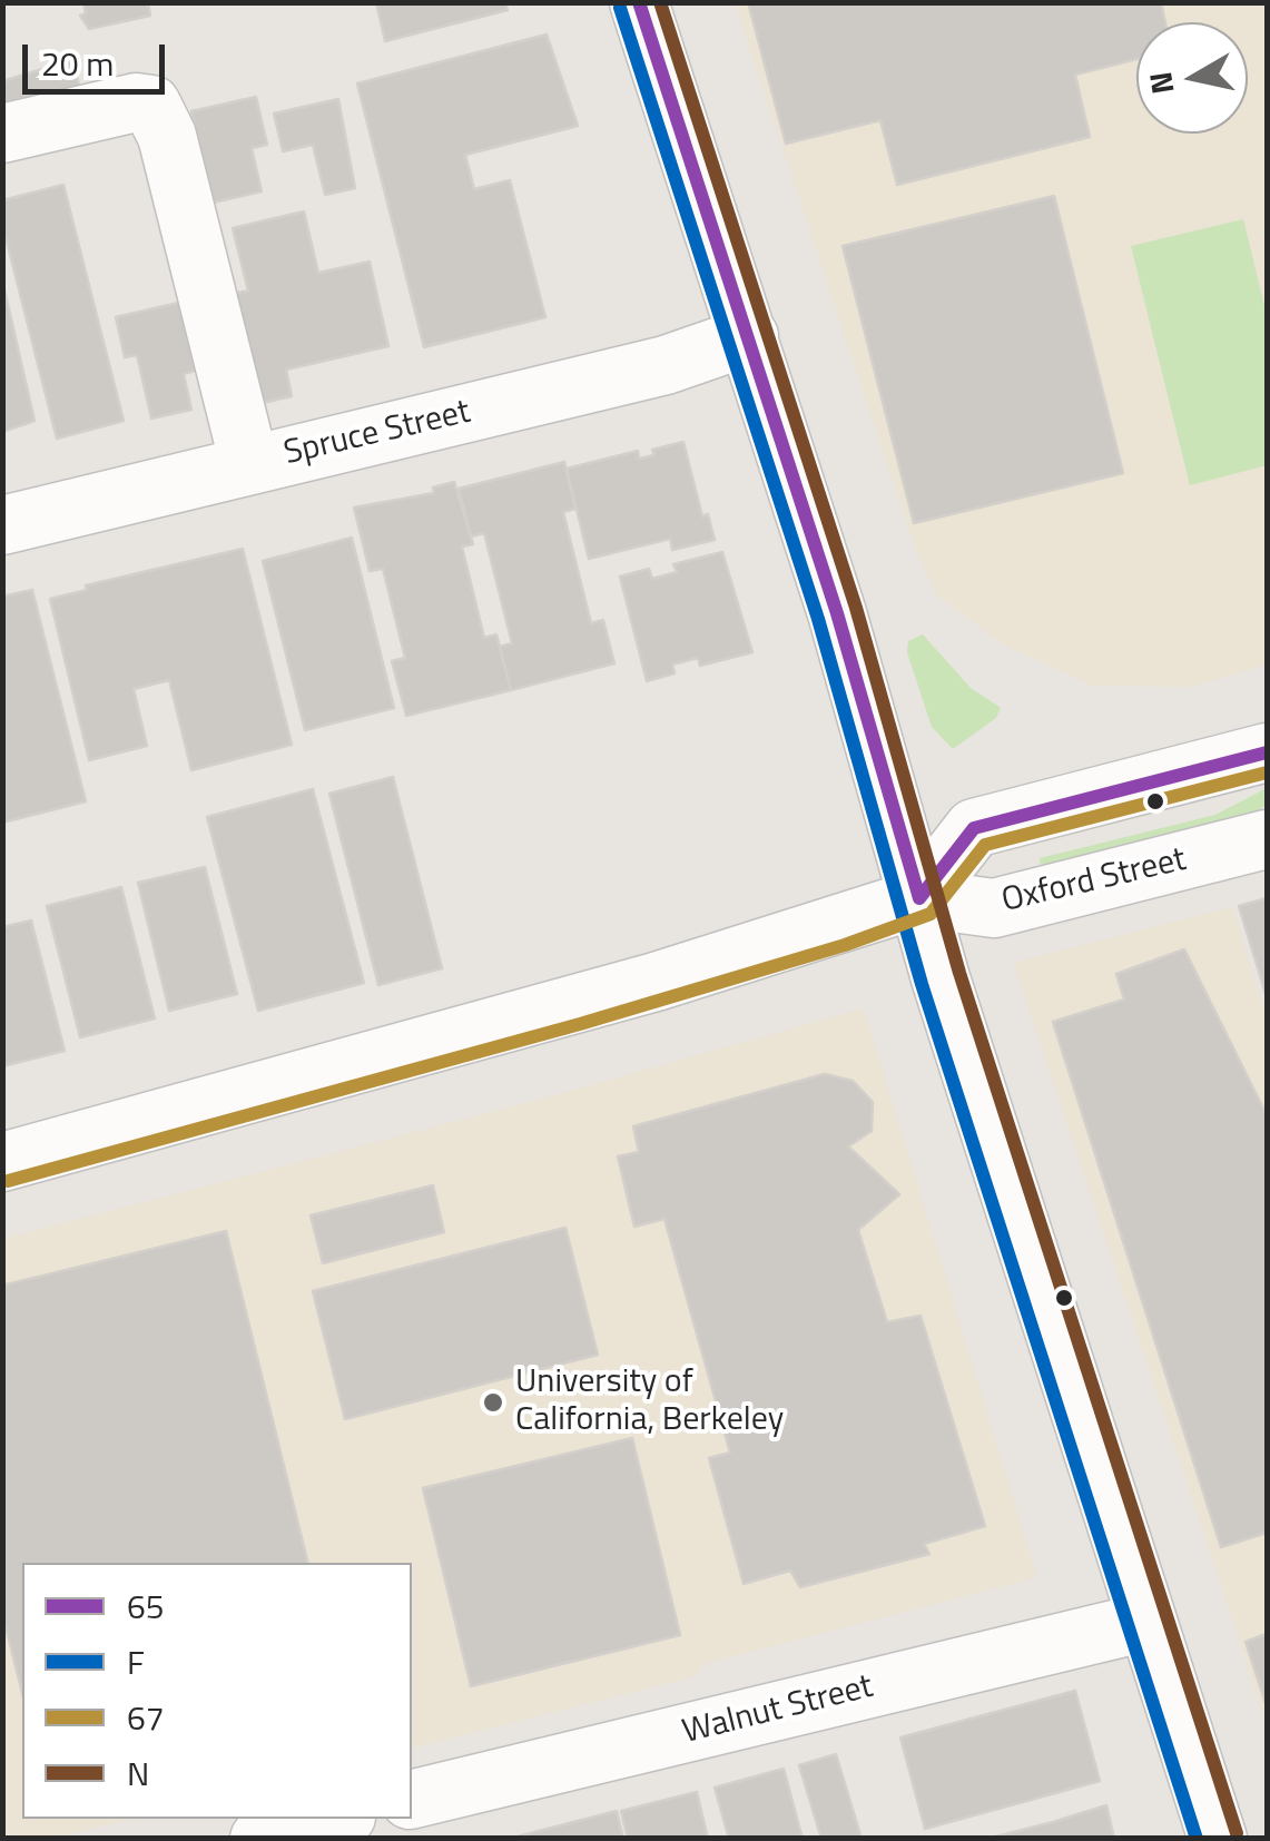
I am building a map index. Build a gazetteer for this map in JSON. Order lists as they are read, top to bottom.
{
  "streets": {
    "street": ["Spruce Street", "Oxford Street", "Walnut Street"]
  },
  "places": ["University of California, Berkeley"],
  "lines": [
    "transit line 65",
    "transit line N",
    "transit line F",
    "transit line 67"
  ],
  "legend": [
    "65",
    "F",
    "67",
    "N"
  ],
  "scale_bar": "20 m",
  "north": "left"
}
